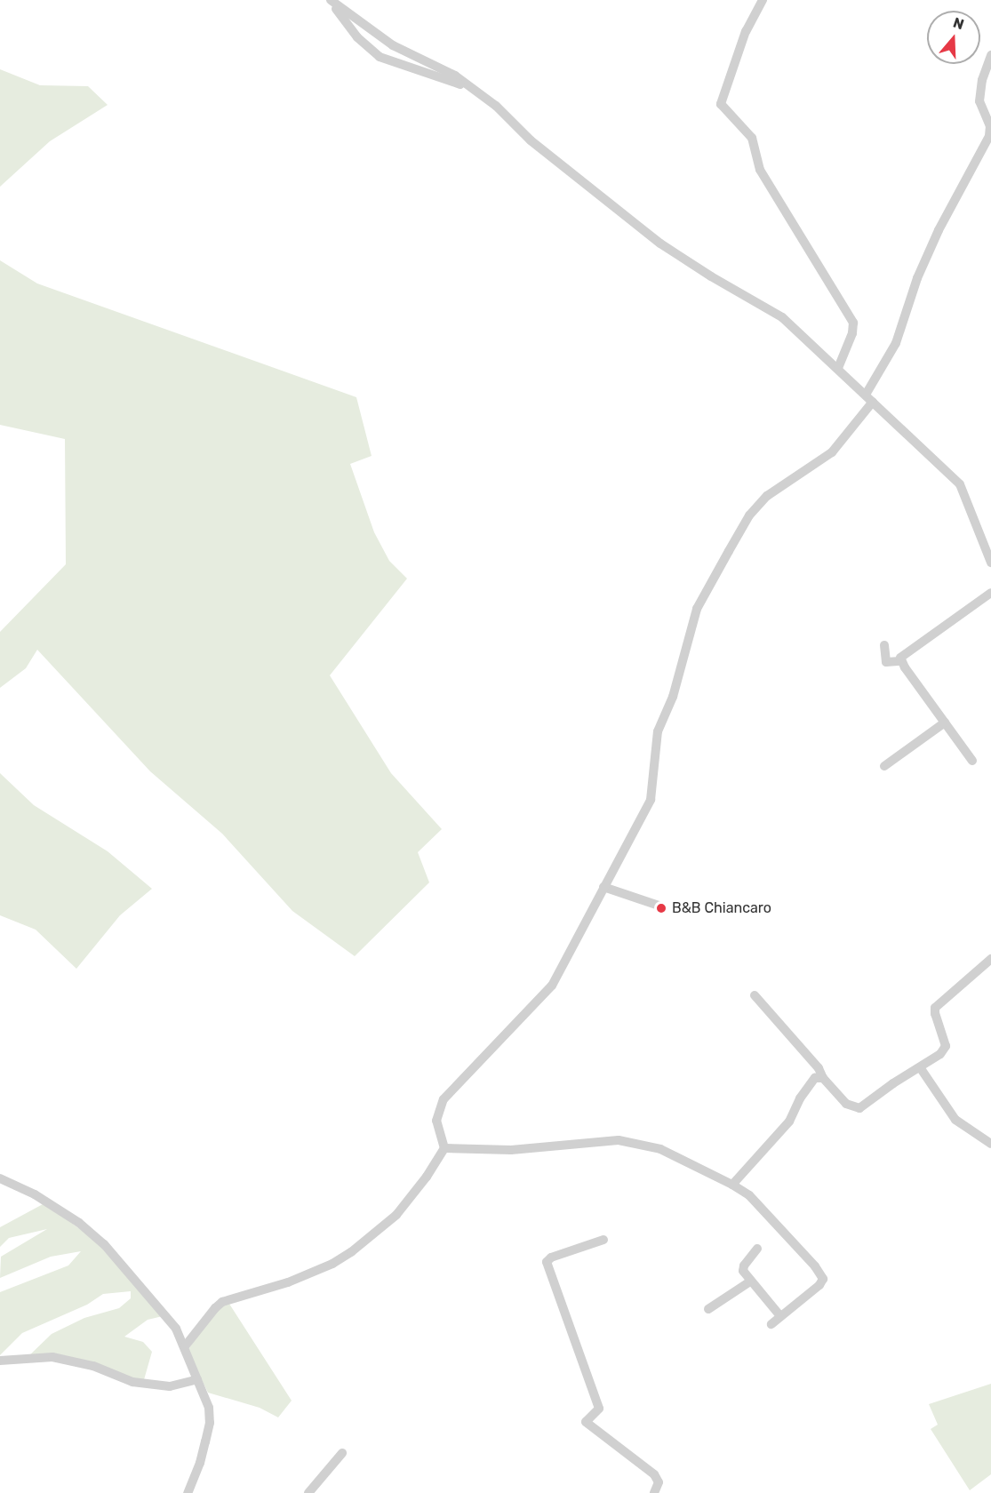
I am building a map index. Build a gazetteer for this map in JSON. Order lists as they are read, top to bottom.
{
  "places": ["B&B Chiancaro"],
  "north": "top"
}
